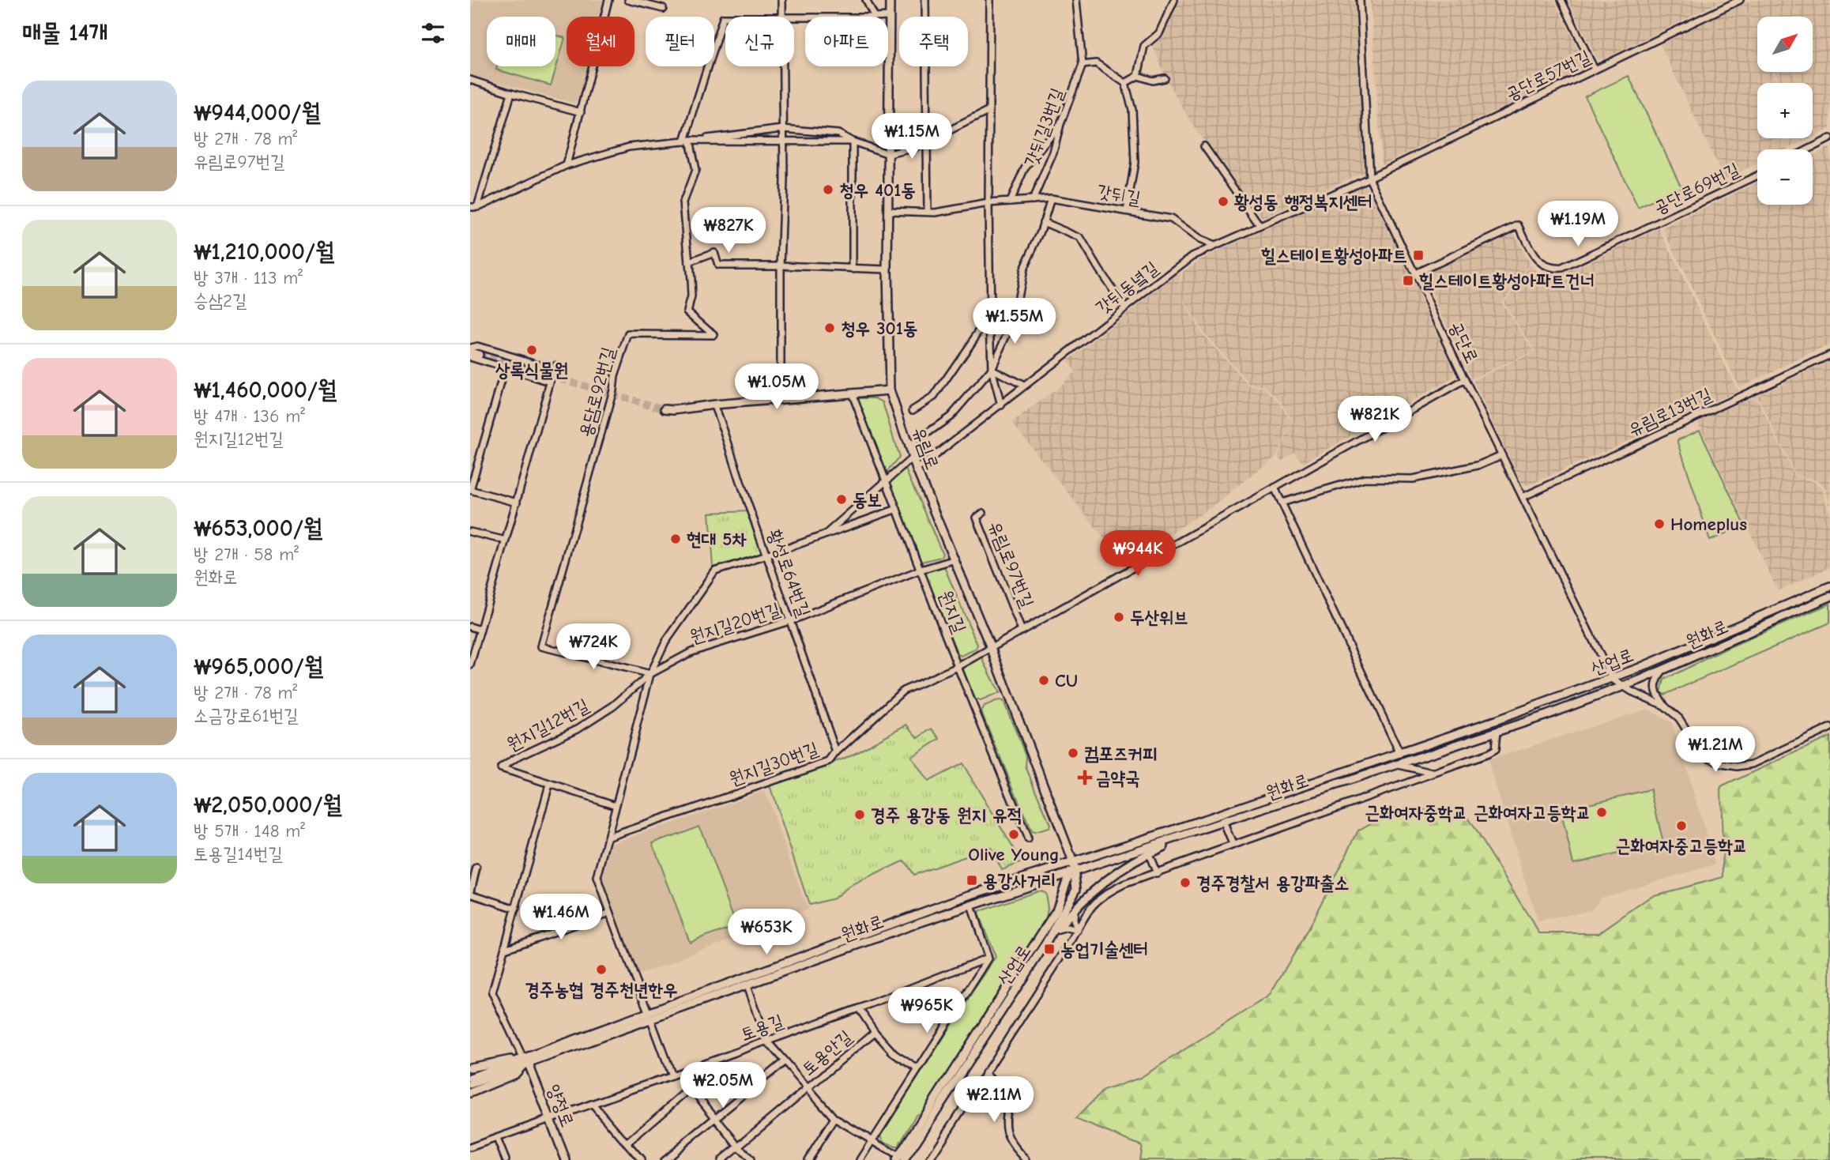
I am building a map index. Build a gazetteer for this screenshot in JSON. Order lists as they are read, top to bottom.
{
  "streets": {
    "street": [
      "공단로57번길",
      "갓뒤길3번길",
      "공단로69번길",
      "갓뒤길",
      "갓뒤동녘길",
      "공단로",
      "용담로92번길",
      "유림로13번길",
      "유림로",
      "유림로97번길",
      "황성로64번길",
      "원지길",
      "원지길20번길",
      "원화로",
      "산업로",
      "원지길12번길",
      "원지길30번길",
      "토용길",
      "토용안길",
      "양정로"
    ]
  },
  "crossings": [
    ["공단로57번길", "갓뒤동녘길"],
    ["공단로57번길", "공단로"],
    ["갓뒤길3번길", "갓뒤길"],
    ["공단로69번길", "공단로"],
    ["갓뒤길", "갓뒤동녘길"],
    ["갓뒤길", "유림로"],
    ["갓뒤동녘길", "공단로"],
    ["갓뒤동녘길", "유림로"],
    ["공단로", "유림로13번길"],
    ["공단로", "유림로97번길"],
    ["공단로", "산업로"],
    ["용담로92번길", "원지길20번길"],
    ["용담로92번길", "원지길12번길"],
    ["유림로", "유림로97번길"],
    ["유림로", "원지길20번길"],
    ["유림로", "원화로"],
    ["유림로", "산업로"],
    ["유림로97번길", "원지길"],
    ["유림로97번길", "원지길30번길"],
    ["황성로64번길", "원지길20번길"],
    ["황성로64번길", "원지길12번길"],
    ["황성로64번길", "원지길30번길"],
    ["원지길", "원지길20번길"],
    ["원지길", "원지길12번길"],
    ["원지길", "원지길30번길"],
    ["원지길20번길", "원지길12번길"],
    ["원화로", "산업로"],
    ["원화로", "원지길12번길"],
    ["원화로", "양정로"],
    ["원지길12번길", "원지길30번길"],
    ["토용길", "양정로"]
  ],
  "places": {
    "other": [
      "청우 401동",
      "황성동 행정복지센터",
      "청우 301동",
      "상록식물원",
      "동보",
      "Homeplus",
      "현대 5차",
      "두산위브",
      "CU",
      "컴포즈커피",
      "근화여자중학교 근화여자고등학교",
      "경주 용강동 원지 유적",
      "근화여자중고등학교",
      "Olive Young",
      "경주경찰서 용강파출소",
      "경주농협 경주천년한우"
    ],
    "transit": [
      "힐스테이트황성아파트",
      "힐스테이트황성아파트건너",
      "용강사거리",
      "농업기술센터"
    ],
    "health": ["금약국"]
  },
  "north": "top right",
  "page": {
    "heading": "매물 14개",
    "map_buttons": ["+", "−"],
    "chip": [
      "매매",
      "월세",
      "필터",
      "신규",
      "아파트",
      "주택"
    ],
    "list": [
      {
        "name": "₩944,000/월",
        "note": "방 2개 · 78 m² · 유림로97번길"
      },
      {
        "name": "₩1,210,000/월",
        "note": "방 3개 · 113 m² · 승삼2길"
      },
      {
        "name": "₩1,460,000/월",
        "note": "방 4개 · 136 m² · 원지길12번길"
      },
      {
        "name": "₩653,000/월",
        "note": "방 2개 · 58 m² · 원화로"
      },
      {
        "name": "₩965,000/월",
        "note": "방 2개 · 78 m² · 소금강로61번길"
      },
      {
        "name": "₩2,050,000/월",
        "note": "방 5개 · 148 m² · 토용길14번길"
      }
    ],
    "price": [
      "₩1.15M",
      "₩1.19M",
      "₩827K",
      "₩1.55M",
      "₩1.05M",
      "₩821K",
      "₩944K",
      "₩724K",
      "₩1.21M",
      "₩1.46M",
      "₩653K",
      "₩965K",
      "₩2.05M",
      "₩2.11M"
    ]
  }
}
